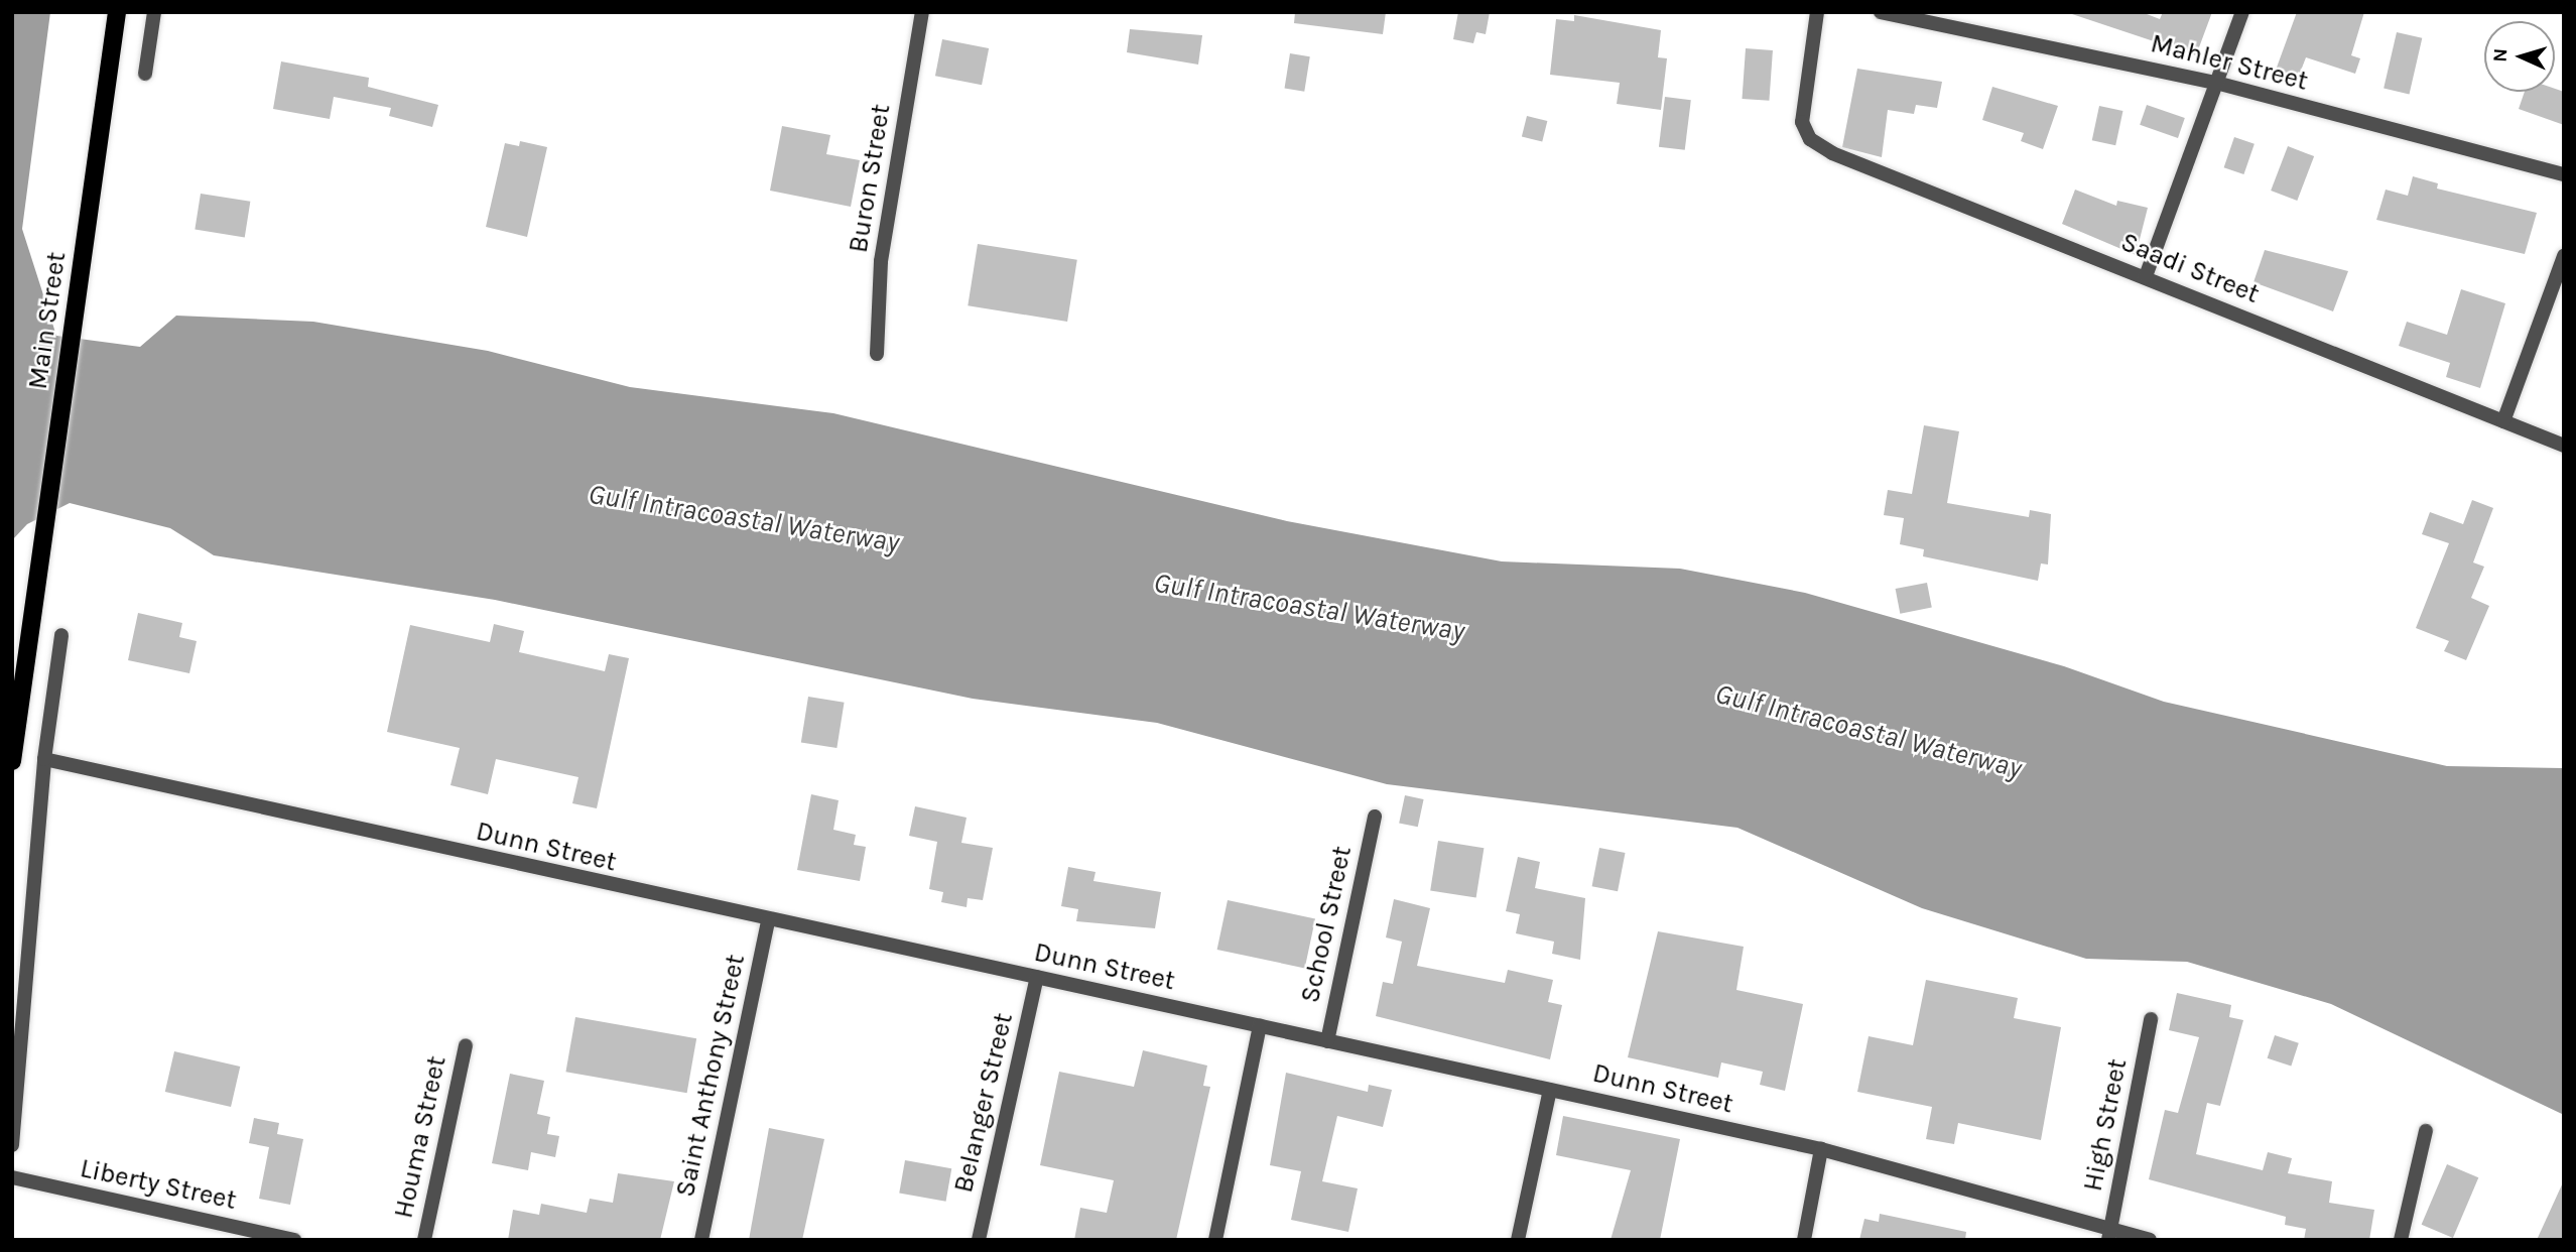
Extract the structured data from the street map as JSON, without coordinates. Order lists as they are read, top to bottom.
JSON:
{
  "streets": {
    "main road": ["Main Street"],
    "street": [
      "Mahler Street",
      "Buron Street",
      "Saadi Street",
      "Dunn Street",
      "School Street",
      "Saint Anthony Street",
      "Belanger Street",
      "High Street",
      "Houma Street",
      "Liberty Street"
    ]
  },
  "crossings": [
    ["Dunn Street", "School Street"],
    ["Dunn Street", "Saint Anthony Street"],
    ["Dunn Street", "Belanger Street"],
    ["Dunn Street", "High Street"]
  ],
  "water": ["Gulf Intracoastal Waterway"],
  "north": "left"
}
